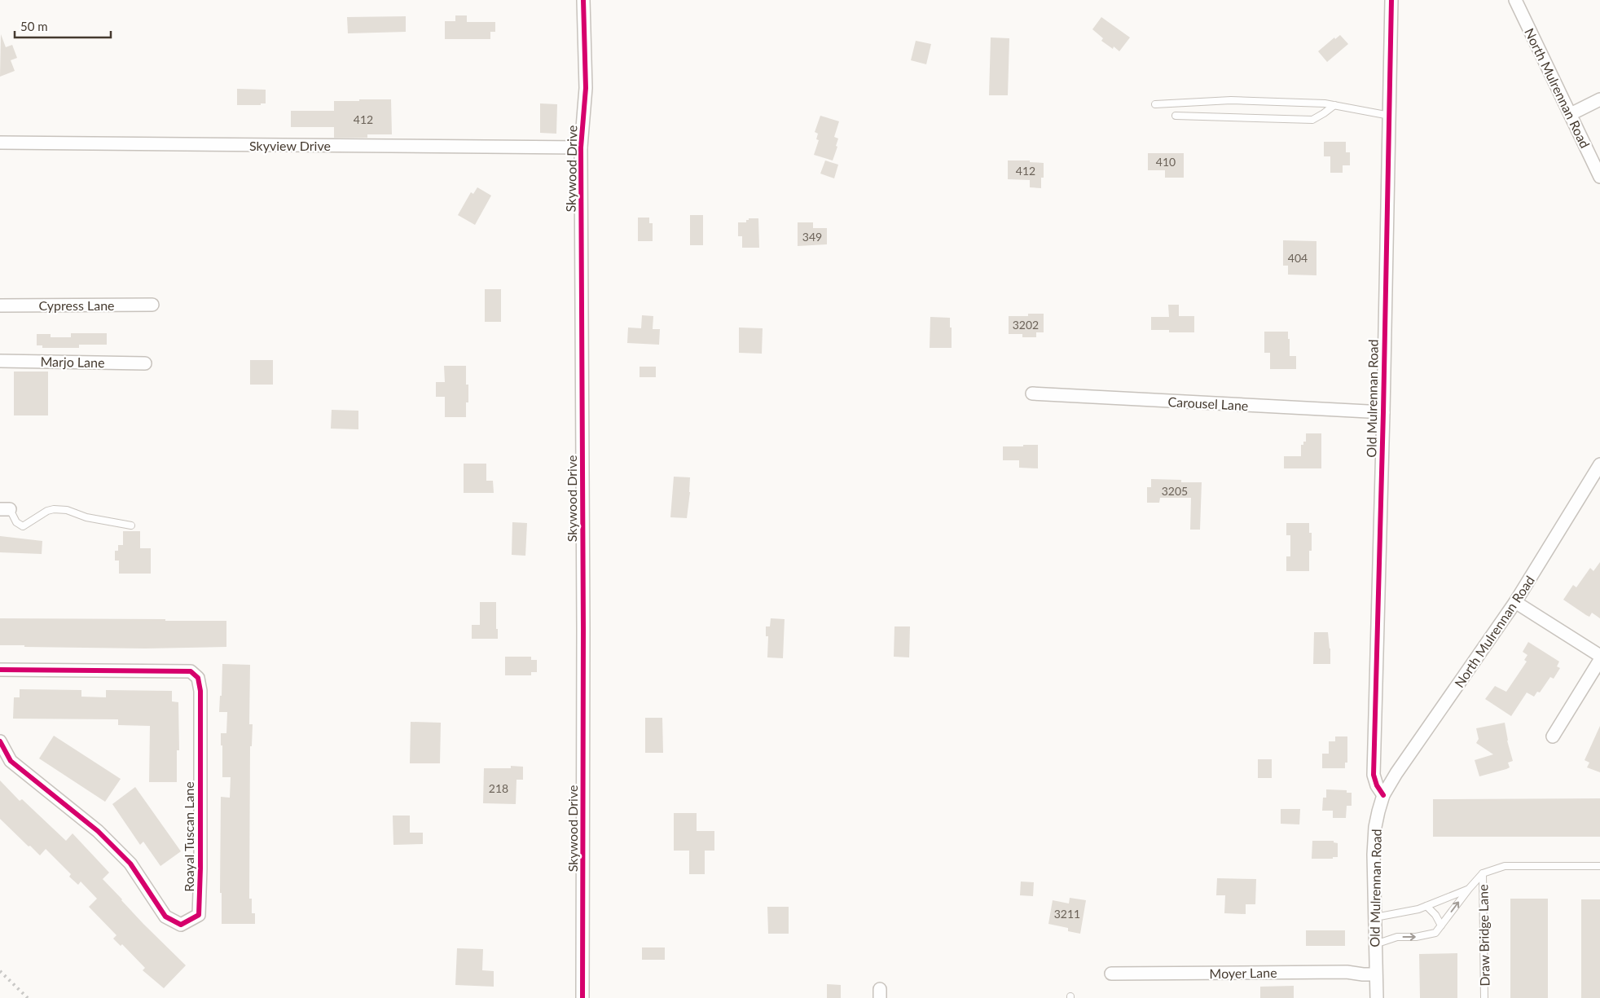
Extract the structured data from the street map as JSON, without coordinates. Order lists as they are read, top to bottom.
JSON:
{
  "streets": {
    "street": [
      "North Mulrennan Road",
      "Skyview Drive",
      "Skywood Drive",
      "Cypress Lane",
      "Marjo Lane",
      "Old Mulrennan Road",
      "Carousel Lane",
      "Roayal Tuscan Lane",
      "Moyer Lane"
    ],
    "lane": ["Draw Bridge Lane"]
  },
  "crossings": [
    ["North Mulrennan Road", "Old Mulrennan Road"],
    ["Skyview Drive", "Skywood Drive"],
    ["Old Mulrennan Road", "Carousel Lane"],
    ["Old Mulrennan Road", "Moyer Lane"]
  ],
  "house_numbers": [
    "412",
    "410",
    "412",
    "349",
    "404",
    "3202",
    "3205",
    "218",
    "3211"
  ],
  "scale_bar": "50 m"
}
